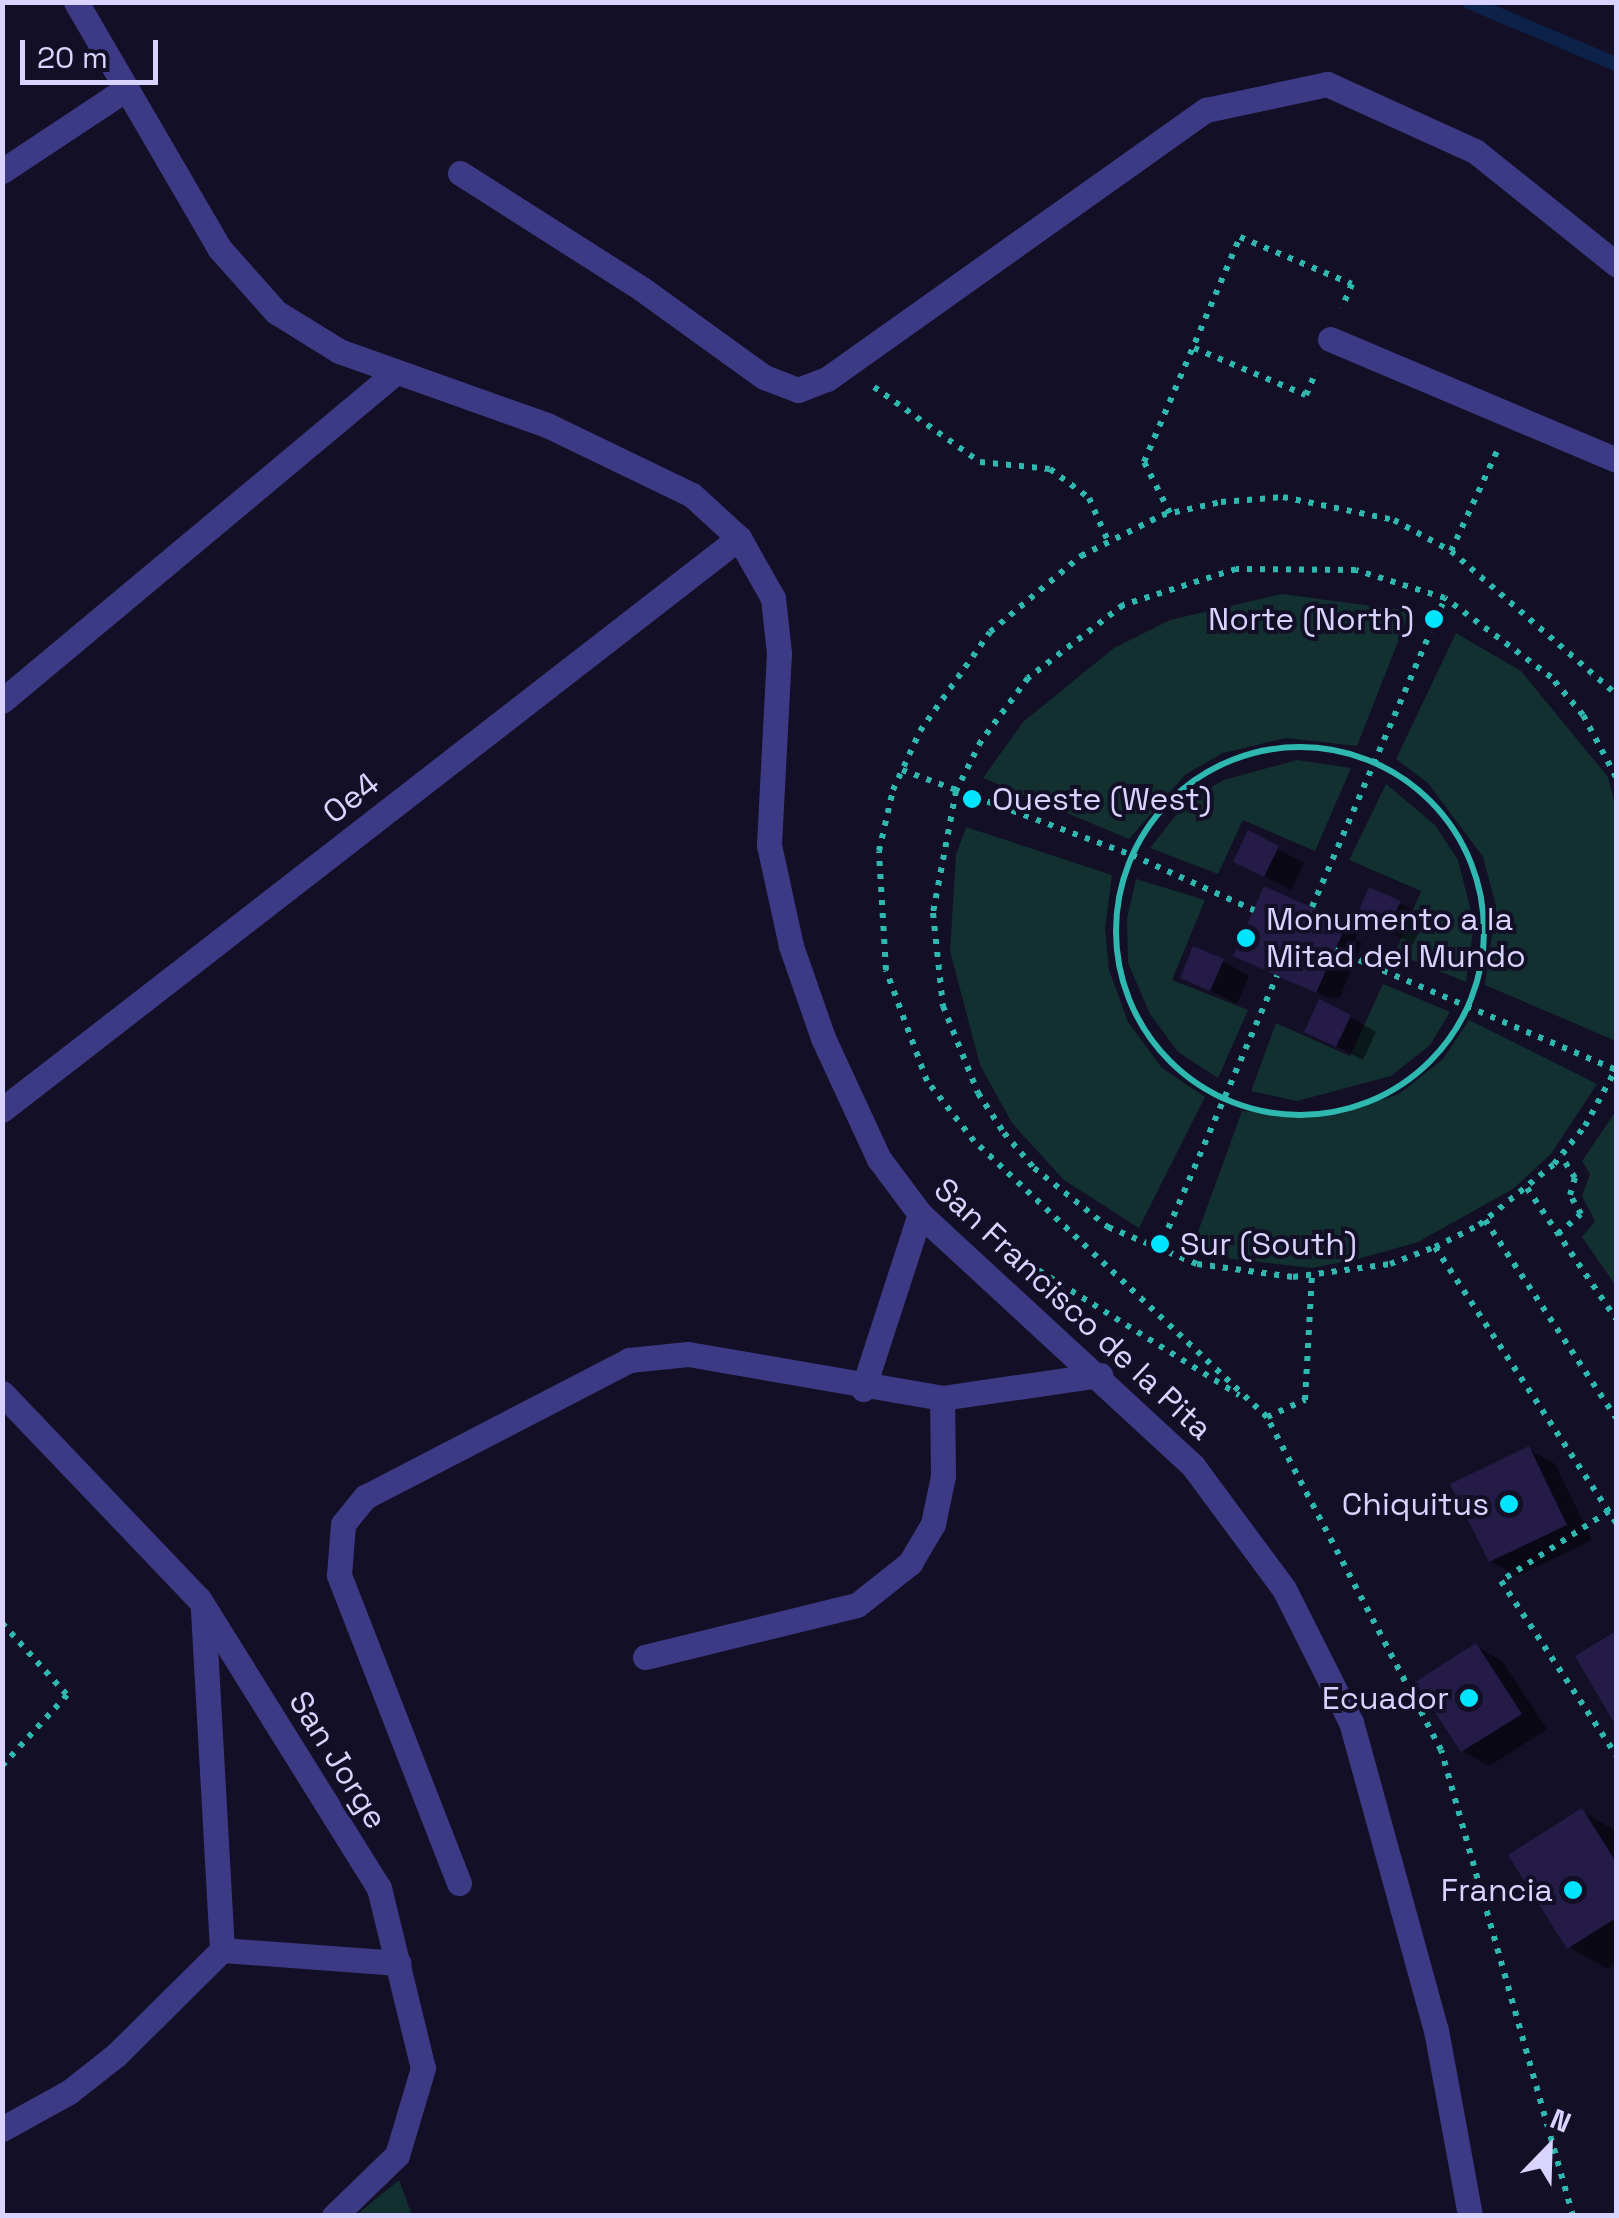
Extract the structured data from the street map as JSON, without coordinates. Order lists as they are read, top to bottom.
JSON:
{
  "streets": {
    "street": ["Oe4", "San Francisco de la Pita", "San Jorge"]
  },
  "crossings": [
    ["Oe4", "San Francisco de la Pita"]
  ],
  "places": [
    "Norte (North)",
    "Oueste (West)",
    "Monumento a la Mitad del Mundo",
    "Sur (South)",
    "Chiquitus",
    "Ecuador",
    "Francia"
  ],
  "scale_bar": "20 m",
  "north": "top right"
}
